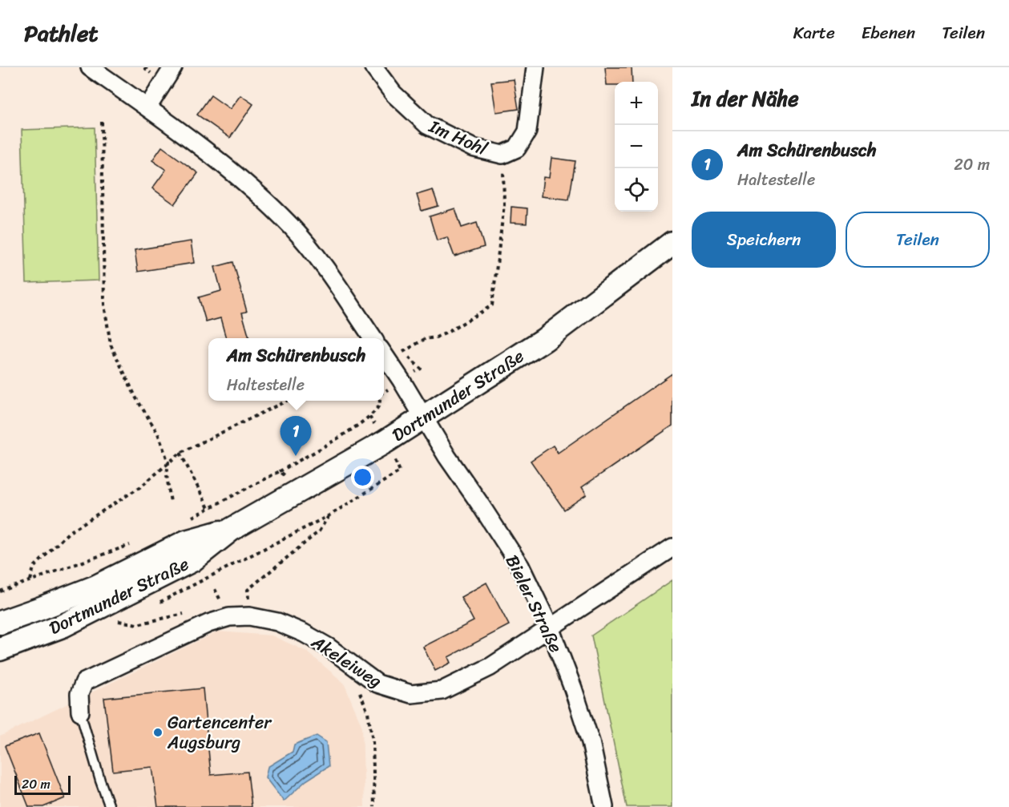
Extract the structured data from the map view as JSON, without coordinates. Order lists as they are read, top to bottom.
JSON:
{
  "streets": {
    "main road": ["Dortmunder Straße"],
    "street": ["Im Hohl", "Bieler Straße", "Akeleiweg"]
  },
  "crossings": [
    ["Dortmunder Straße", "Bieler Straße"],
    ["Bieler Straße", "Akeleiweg"]
  ],
  "places": ["Gartencenter Augsburg"],
  "scale_bar": "20 m",
  "page": {
    "header": "Pathlet",
    "nav": ["Karte", "Ebenen", "Teilen"],
    "heading": "In der Nähe",
    "map_buttons": ["+", "−"],
    "list": [
      {
        "mark": "1",
        "name": "Am Schürenbusch",
        "note": "Haltestelle",
        "value": "20 m"
      }
    ],
    "buttons": ["Speichern", "Teilen"],
    "popup": ["Am Schürenbusch", "Haltestelle"],
    "pins": "1",
    "scale": "20 m"
  }
}
